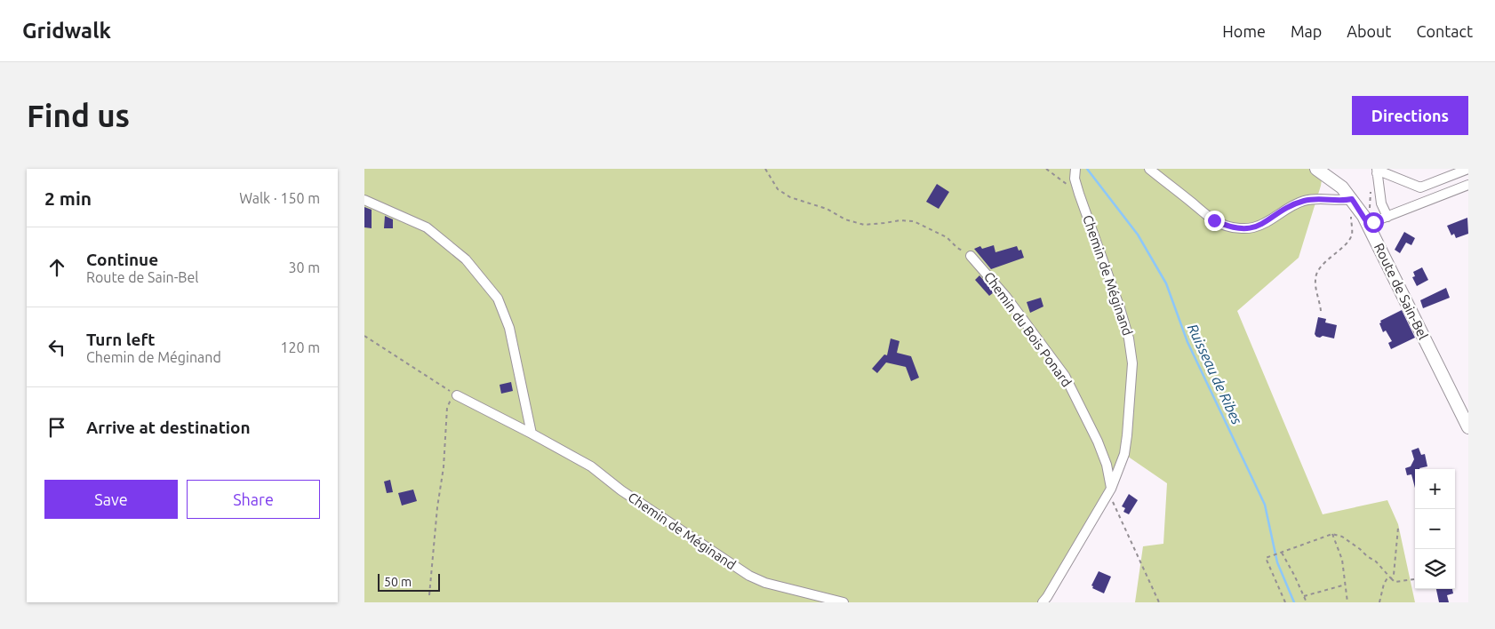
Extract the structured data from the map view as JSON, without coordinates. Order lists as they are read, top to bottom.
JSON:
{
  "streets": {
    "main road": ["Route de Sain-Bel"],
    "street": ["Chemin de Méginand", "Chemin du Bois Ponard"]
  },
  "crossings": [
    ["Chemin de Méginand", "Chemin du Bois Ponard"]
  ],
  "water": ["Ruisseau de Ribes"],
  "scale_bar": "50 m",
  "page": {
    "header": "Gridwalk",
    "nav": [
      "Home",
      "Map",
      "About",
      "Contact"
    ],
    "buttons": [
      "Directions",
      ["Save", "Share"]
    ],
    "title": "Find us",
    "heading": ["2 min", "Walk · 150 m"],
    "list": [
      ["Continue", "Route de Sain-Bel", "30 m"],
      ["Turn left", "Chemin de Méginand", "120 m"],
      "Arrive at destination"
    ],
    "map_buttons": ["+", "−"],
    "scale": "50 m"
  }
}
